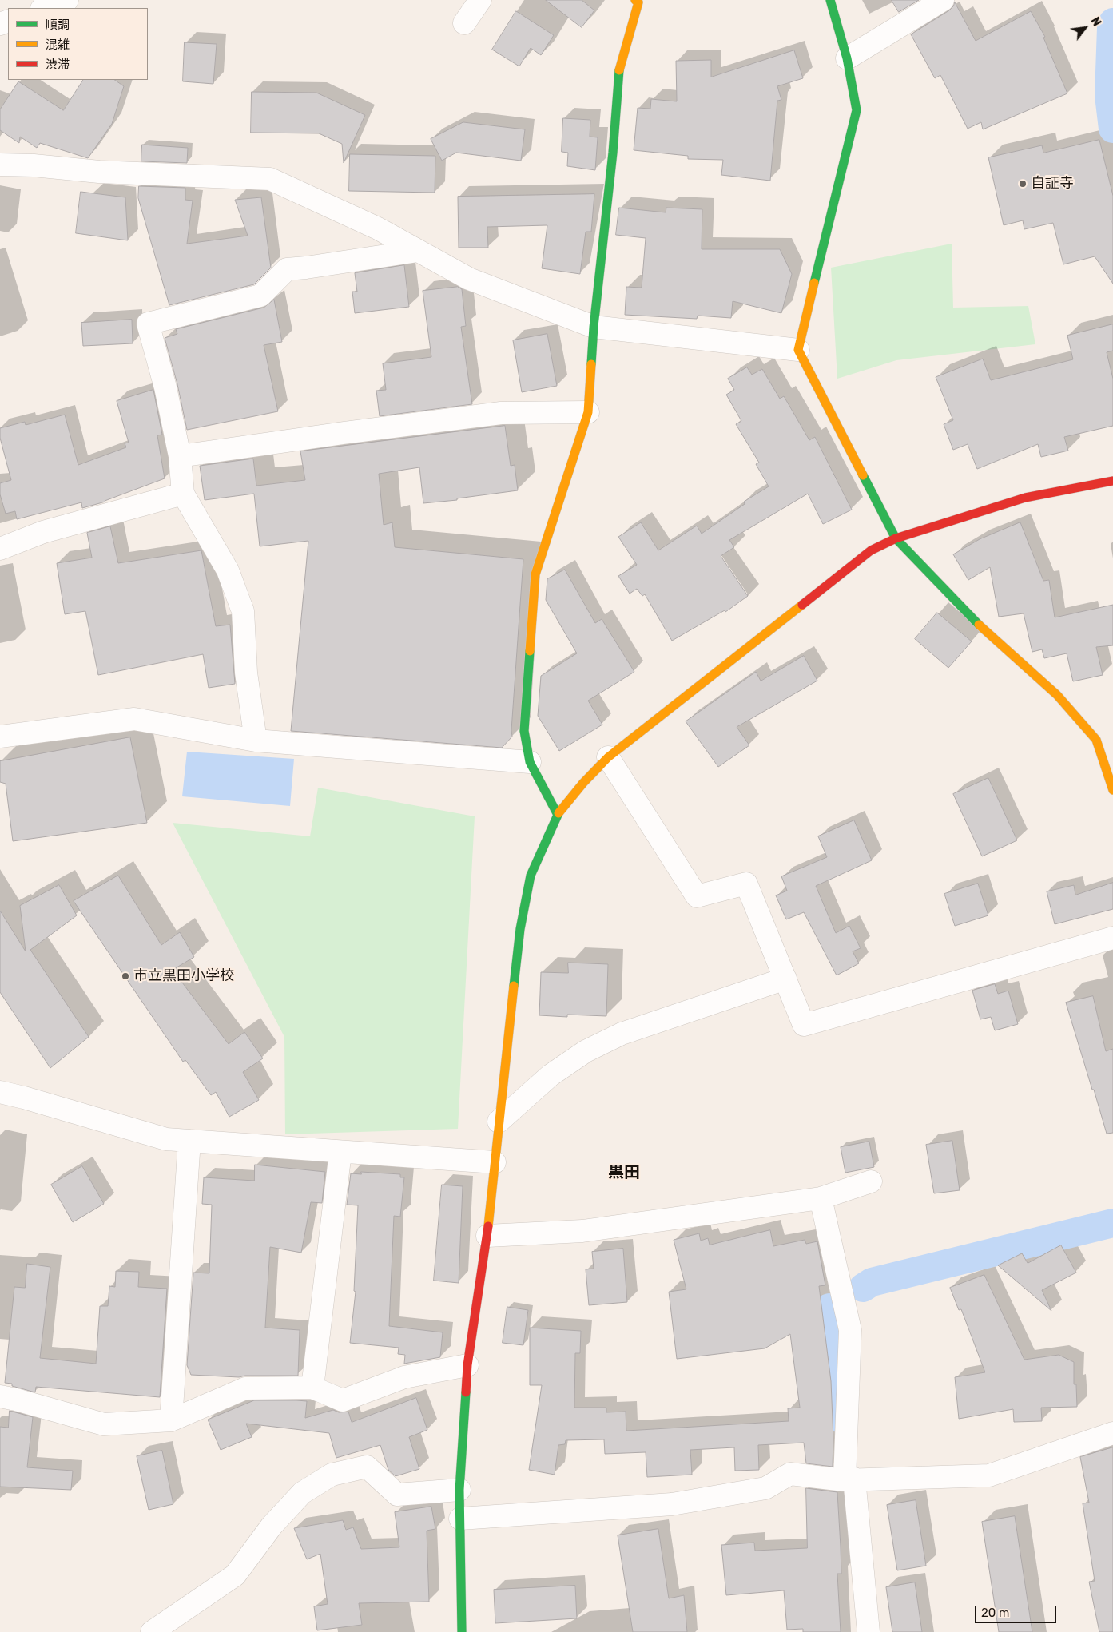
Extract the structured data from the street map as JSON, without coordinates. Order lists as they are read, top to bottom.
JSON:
{
  "districts": ["黒田"],
  "places": ["自証寺", "市立黒田小学校"],
  "legend": ["順調", "混雑", "渋滞"],
  "scale_bar": "20 m",
  "north": "top right"
}
